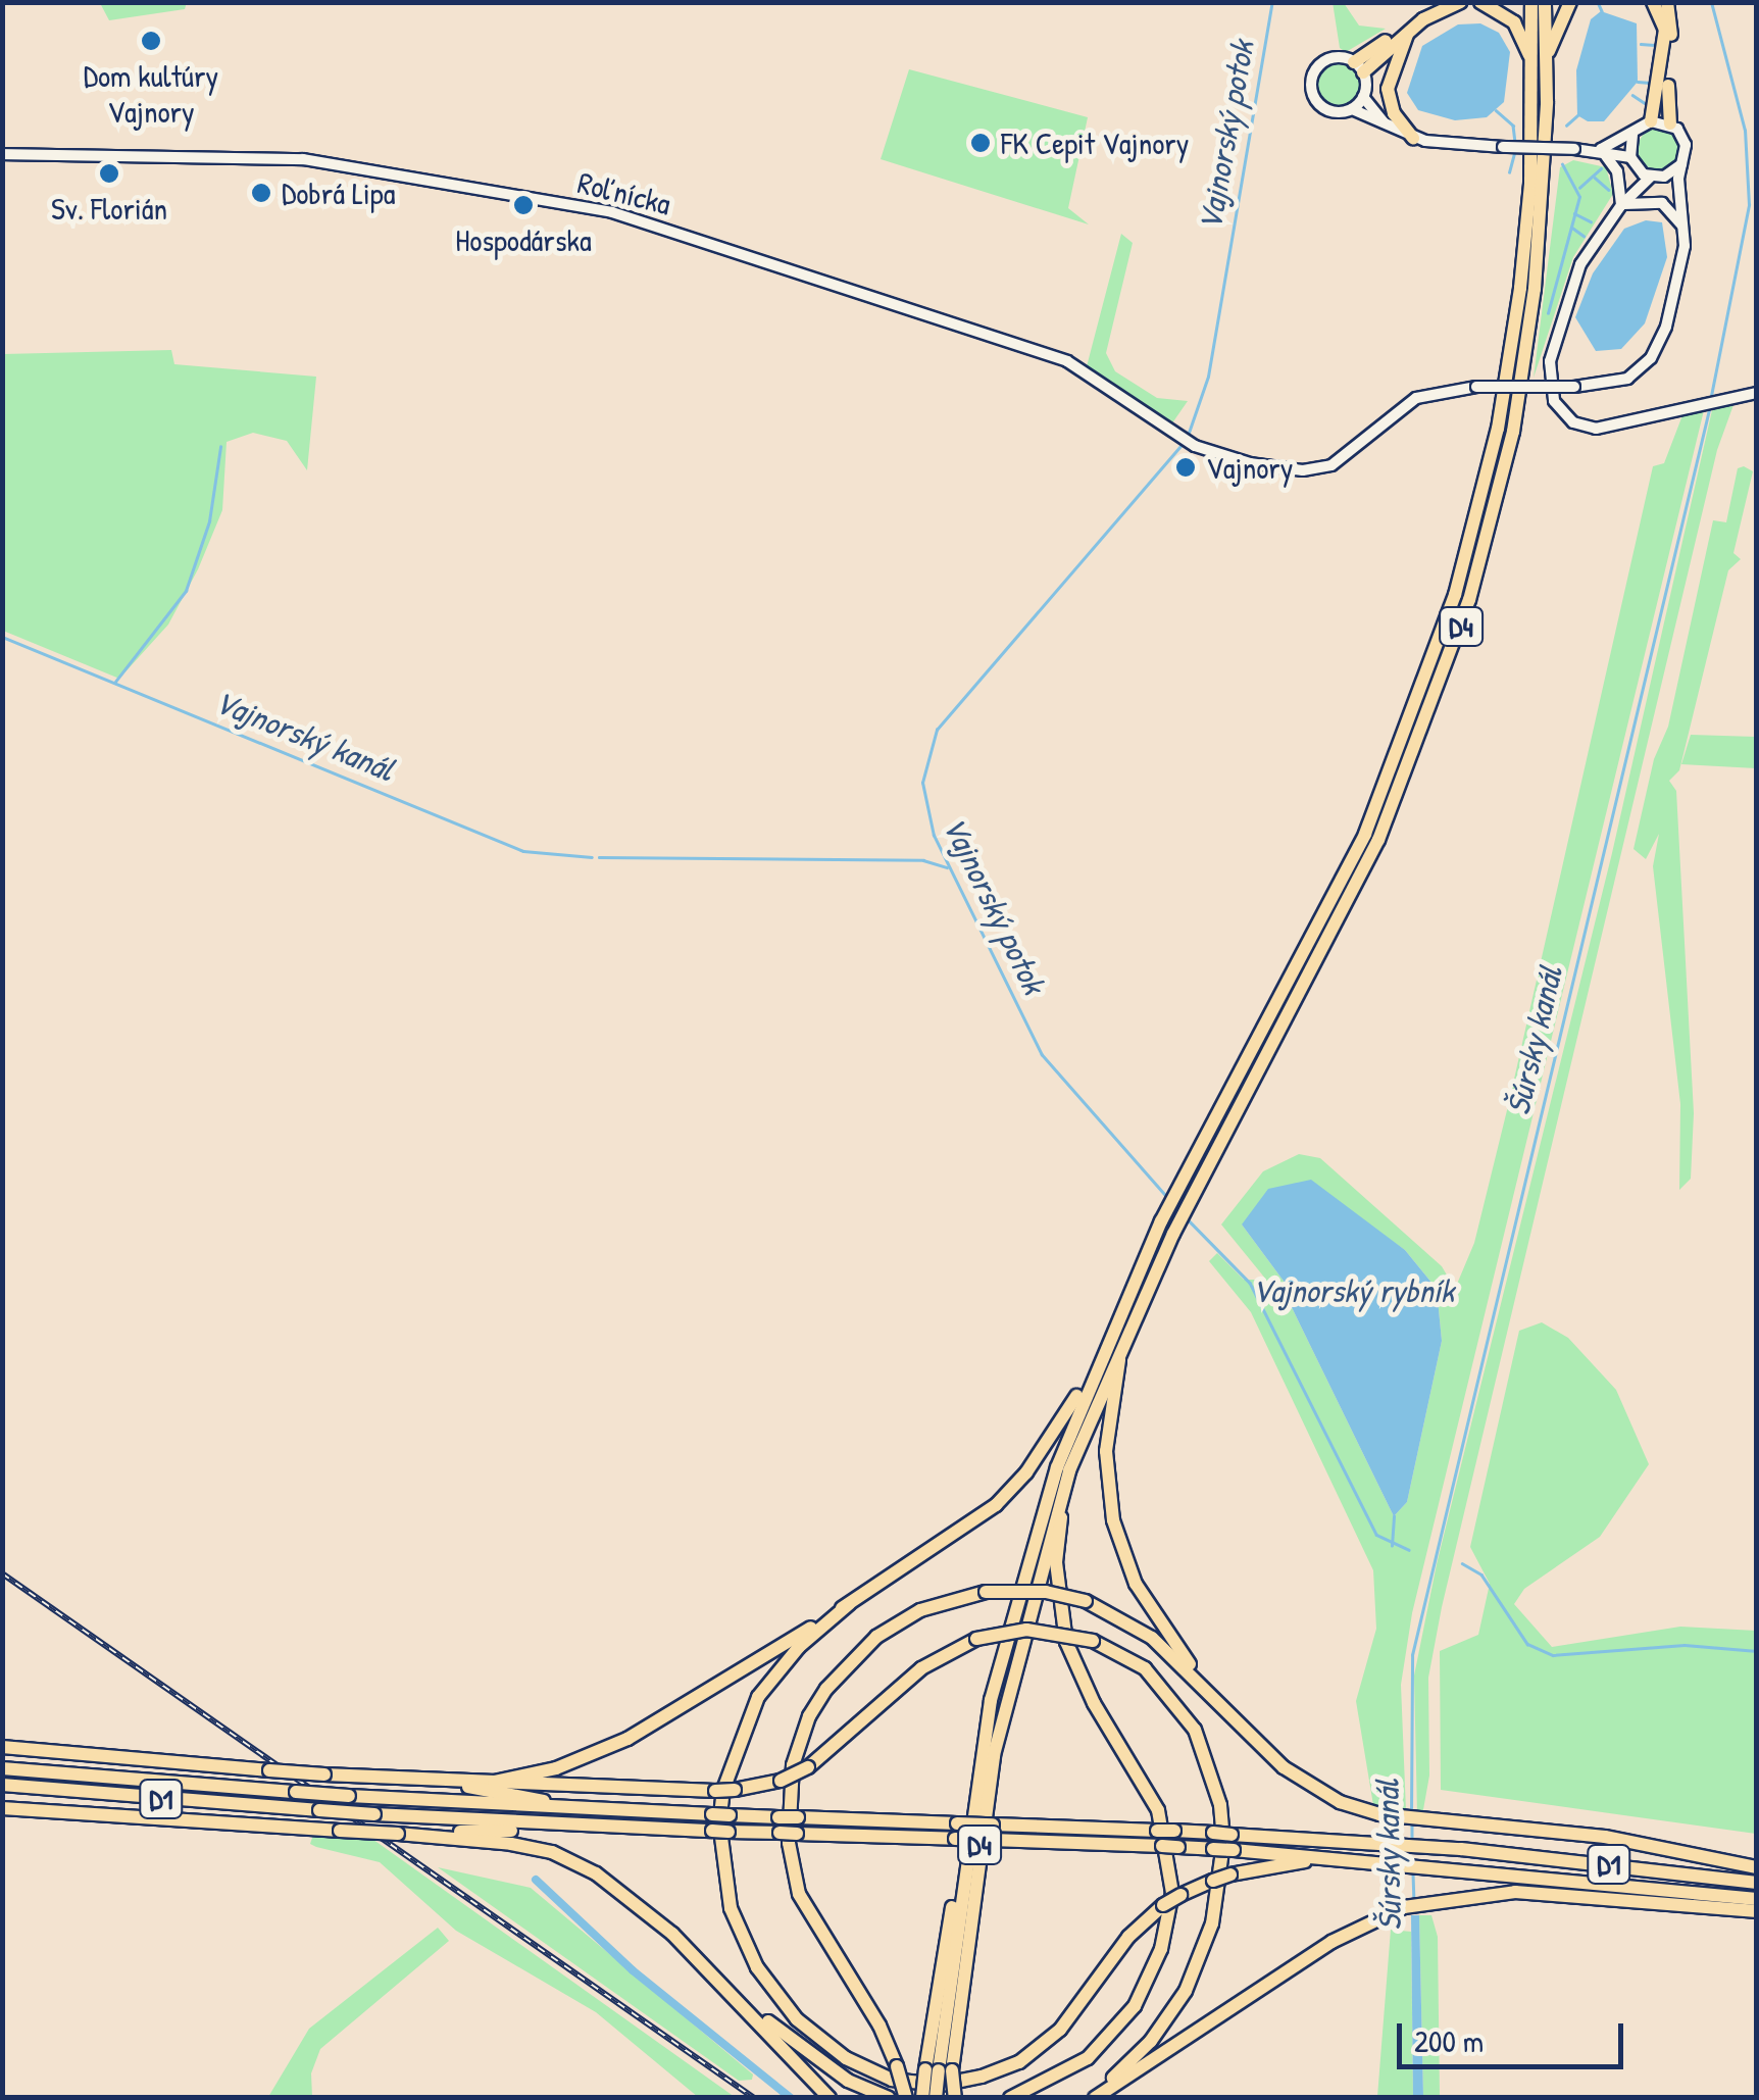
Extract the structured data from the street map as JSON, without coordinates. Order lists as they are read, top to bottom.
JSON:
{
  "streets": {
    "highway": ["D4", "D1"],
    "street": ["Roľnícka"]
  },
  "water": [
    "Vajnorský potok",
    "Vajnorský kanál",
    "Šúrsky kanál",
    "Vajnorský rybník"
  ],
  "places": [
    "Dom kultúry Vajnory",
    "FK Cepit Vajnory",
    "Sv. Florián",
    "Dobrá Lipa",
    "Hospodárska",
    "Vajnory"
  ],
  "scale_bar": "200 m"
}
